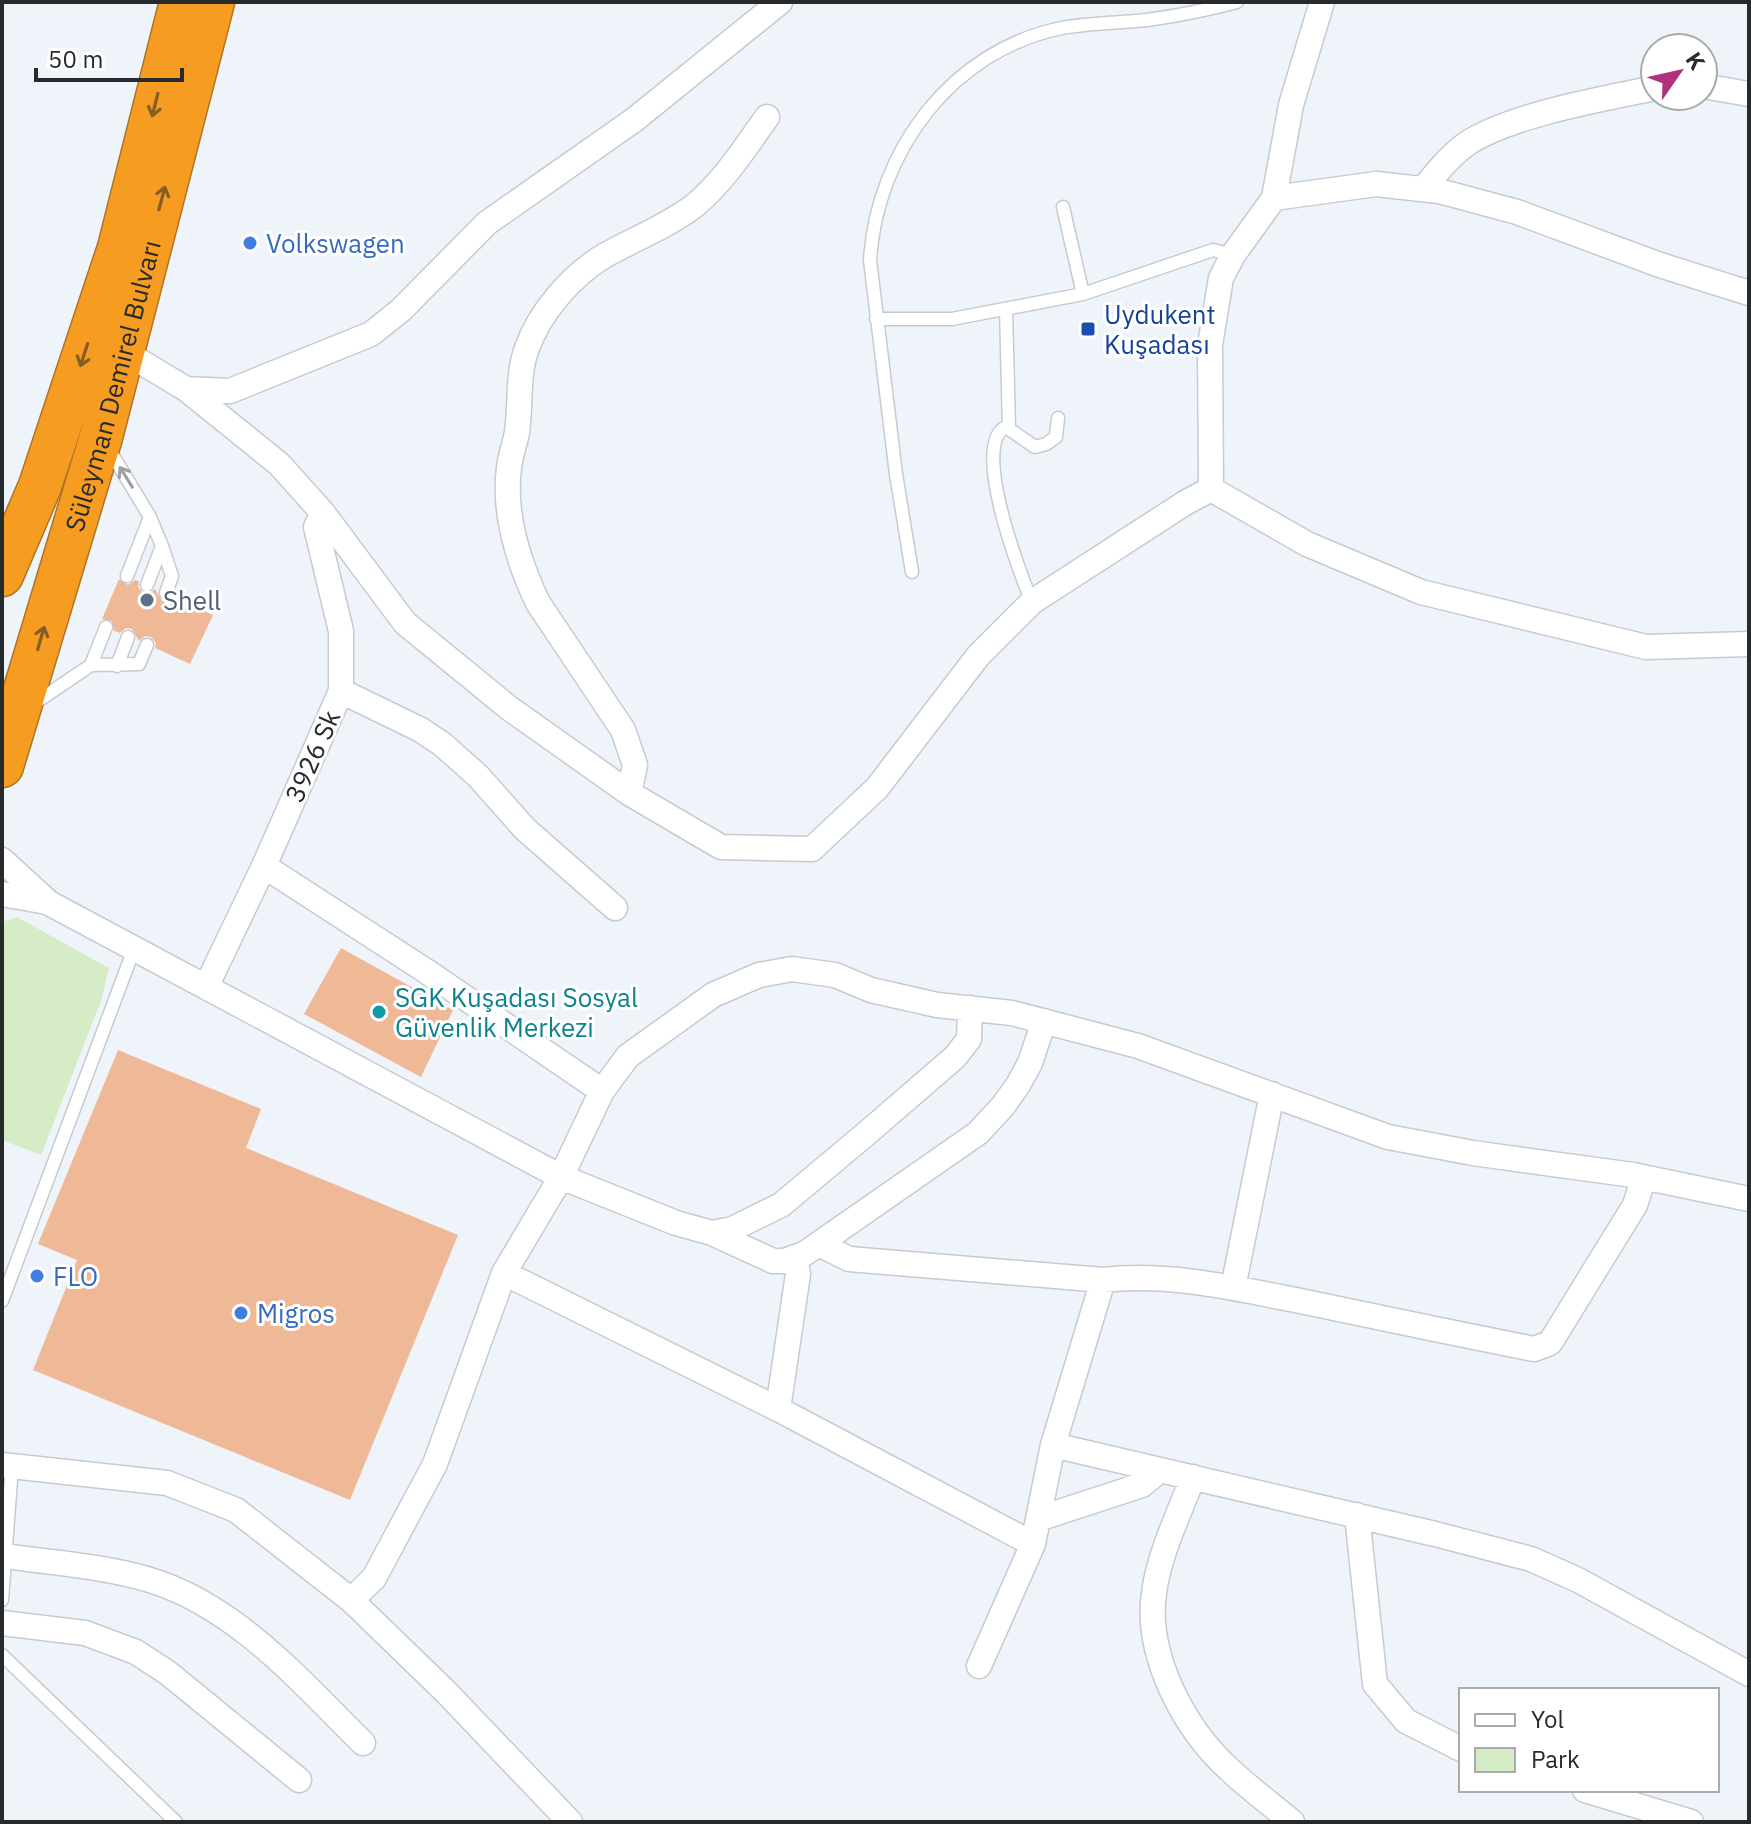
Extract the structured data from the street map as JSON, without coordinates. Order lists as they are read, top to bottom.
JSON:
{
  "streets": {
    "highway": ["Süleyman Demirel Bulvarı"],
    "street": ["3926 Sk"]
  },
  "places": {
    "other": [
      "Volkswagen",
      "Shell",
      "SGK Kuşadası Sosyal Güvenlik Merkezi",
      "FLO",
      "Migros"
    ],
    "transit": ["Uydukent Kuşadası"]
  },
  "legend": ["Yol", "Park"],
  "scale_bar": "50 m",
  "north": "top right"
}
